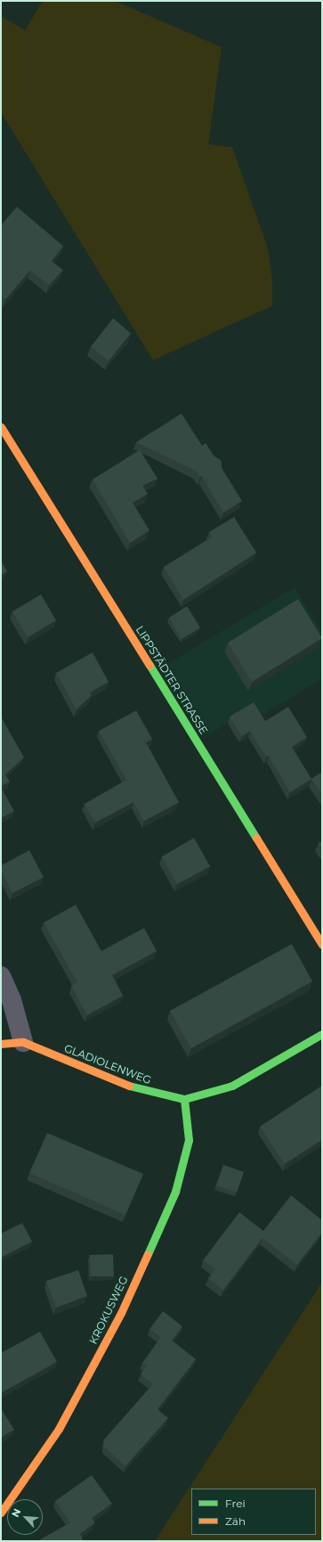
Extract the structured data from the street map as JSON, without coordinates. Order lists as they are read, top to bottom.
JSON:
{
  "streets": {
    "street": ["LIPPSTÄDTER STRASSE", "GLADIOLENWEG", "KROKUSWEG"]
  },
  "crossings": [
    ["GLADIOLENWEG", "KROKUSWEG"]
  ],
  "legend": ["Frei", "Zäh"],
  "north": "top left"
}
